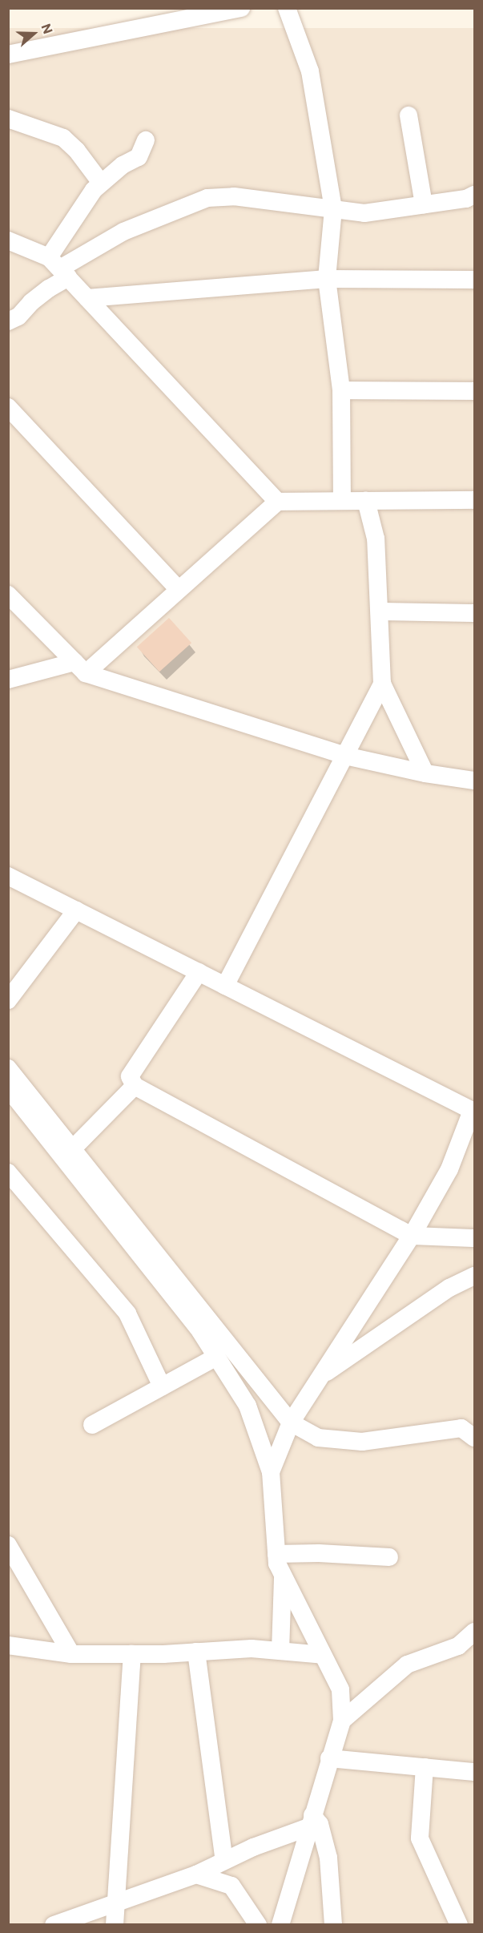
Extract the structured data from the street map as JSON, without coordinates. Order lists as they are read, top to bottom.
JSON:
{
  "north": "right"
}
